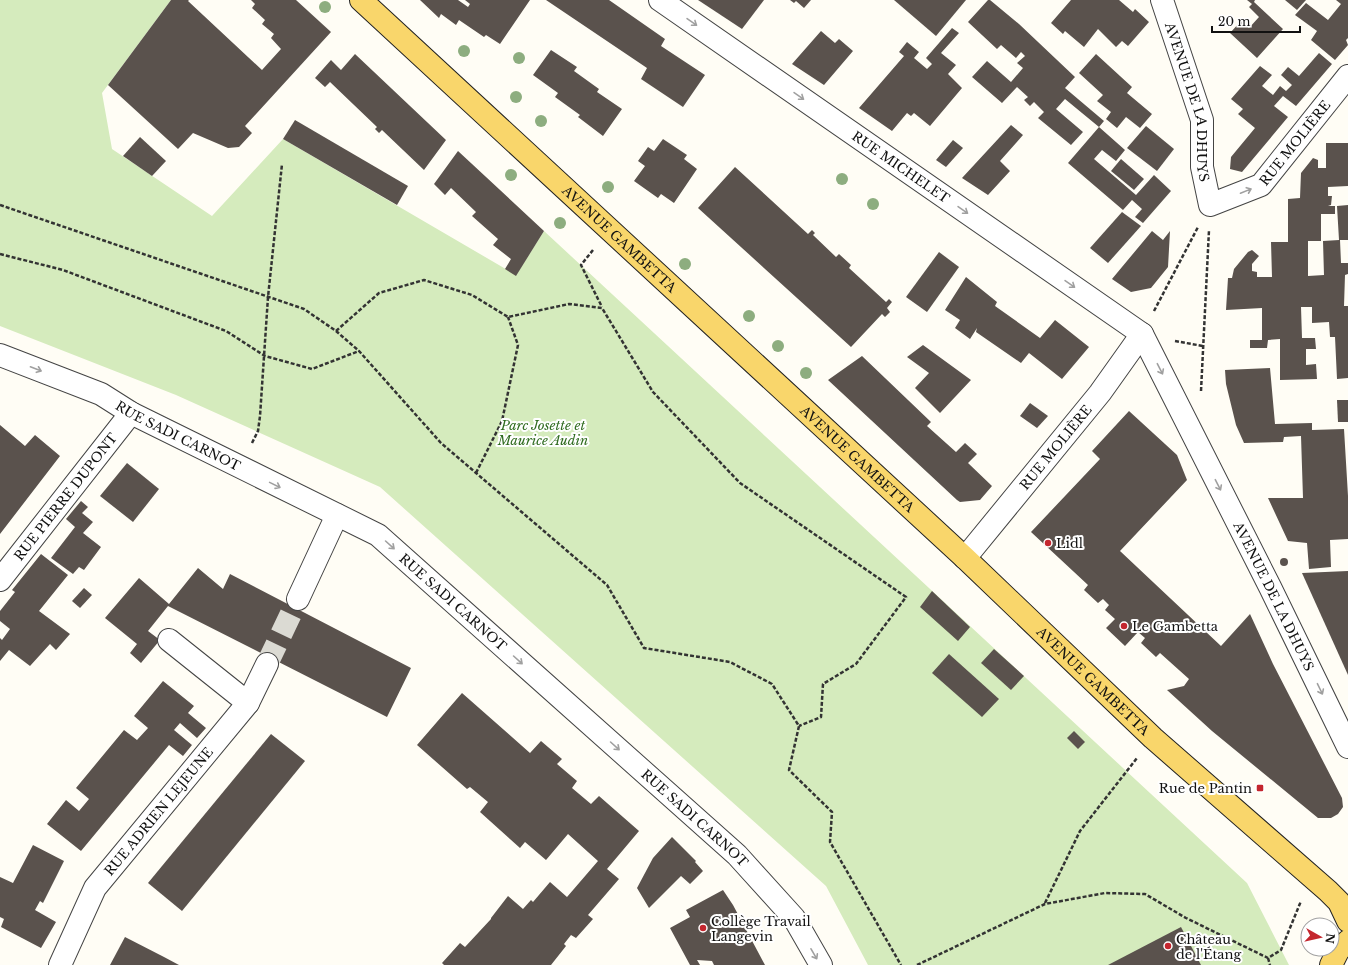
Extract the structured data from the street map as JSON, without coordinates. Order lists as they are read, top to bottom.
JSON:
{
  "streets": {
    "main road": ["AVENUE GAMBETTA"],
    "street": [
      "AVENUE DE LA DHUYS",
      "RUE MOLIÈRE",
      "RUE MICHELET",
      "RUE SADI CARNOT",
      "RUE PIERRE DUPONT",
      "RUE ADRIEN LEJEUNE"
    ]
  },
  "crossings": [
    ["AVENUE DE LA DHUYS", "RUE MOLIÈRE"],
    ["AVENUE DE LA DHUYS", "RUE MICHELET"],
    ["RUE MOLIÈRE", "RUE MICHELET"],
    ["RUE MOLIÈRE", "AVENUE GAMBETTA"],
    ["RUE SADI CARNOT", "RUE PIERRE DUPONT"]
  ],
  "one_way": [
    "AVENUE DE LA DHUYS",
    "RUE MOLIÈRE",
    "RUE MICHELET",
    "RUE SADI CARNOT"
  ],
  "parks": ["Parc Josette et Maurice Audin"],
  "places": {
    "other": [
      "Lidl",
      "Le Gambetta",
      "Collège Travail Langevin",
      "Château de l'Étang"
    ],
    "transit": ["Rue de Pantin"]
  },
  "scale_bar": "20 m",
  "north": "right"
}
